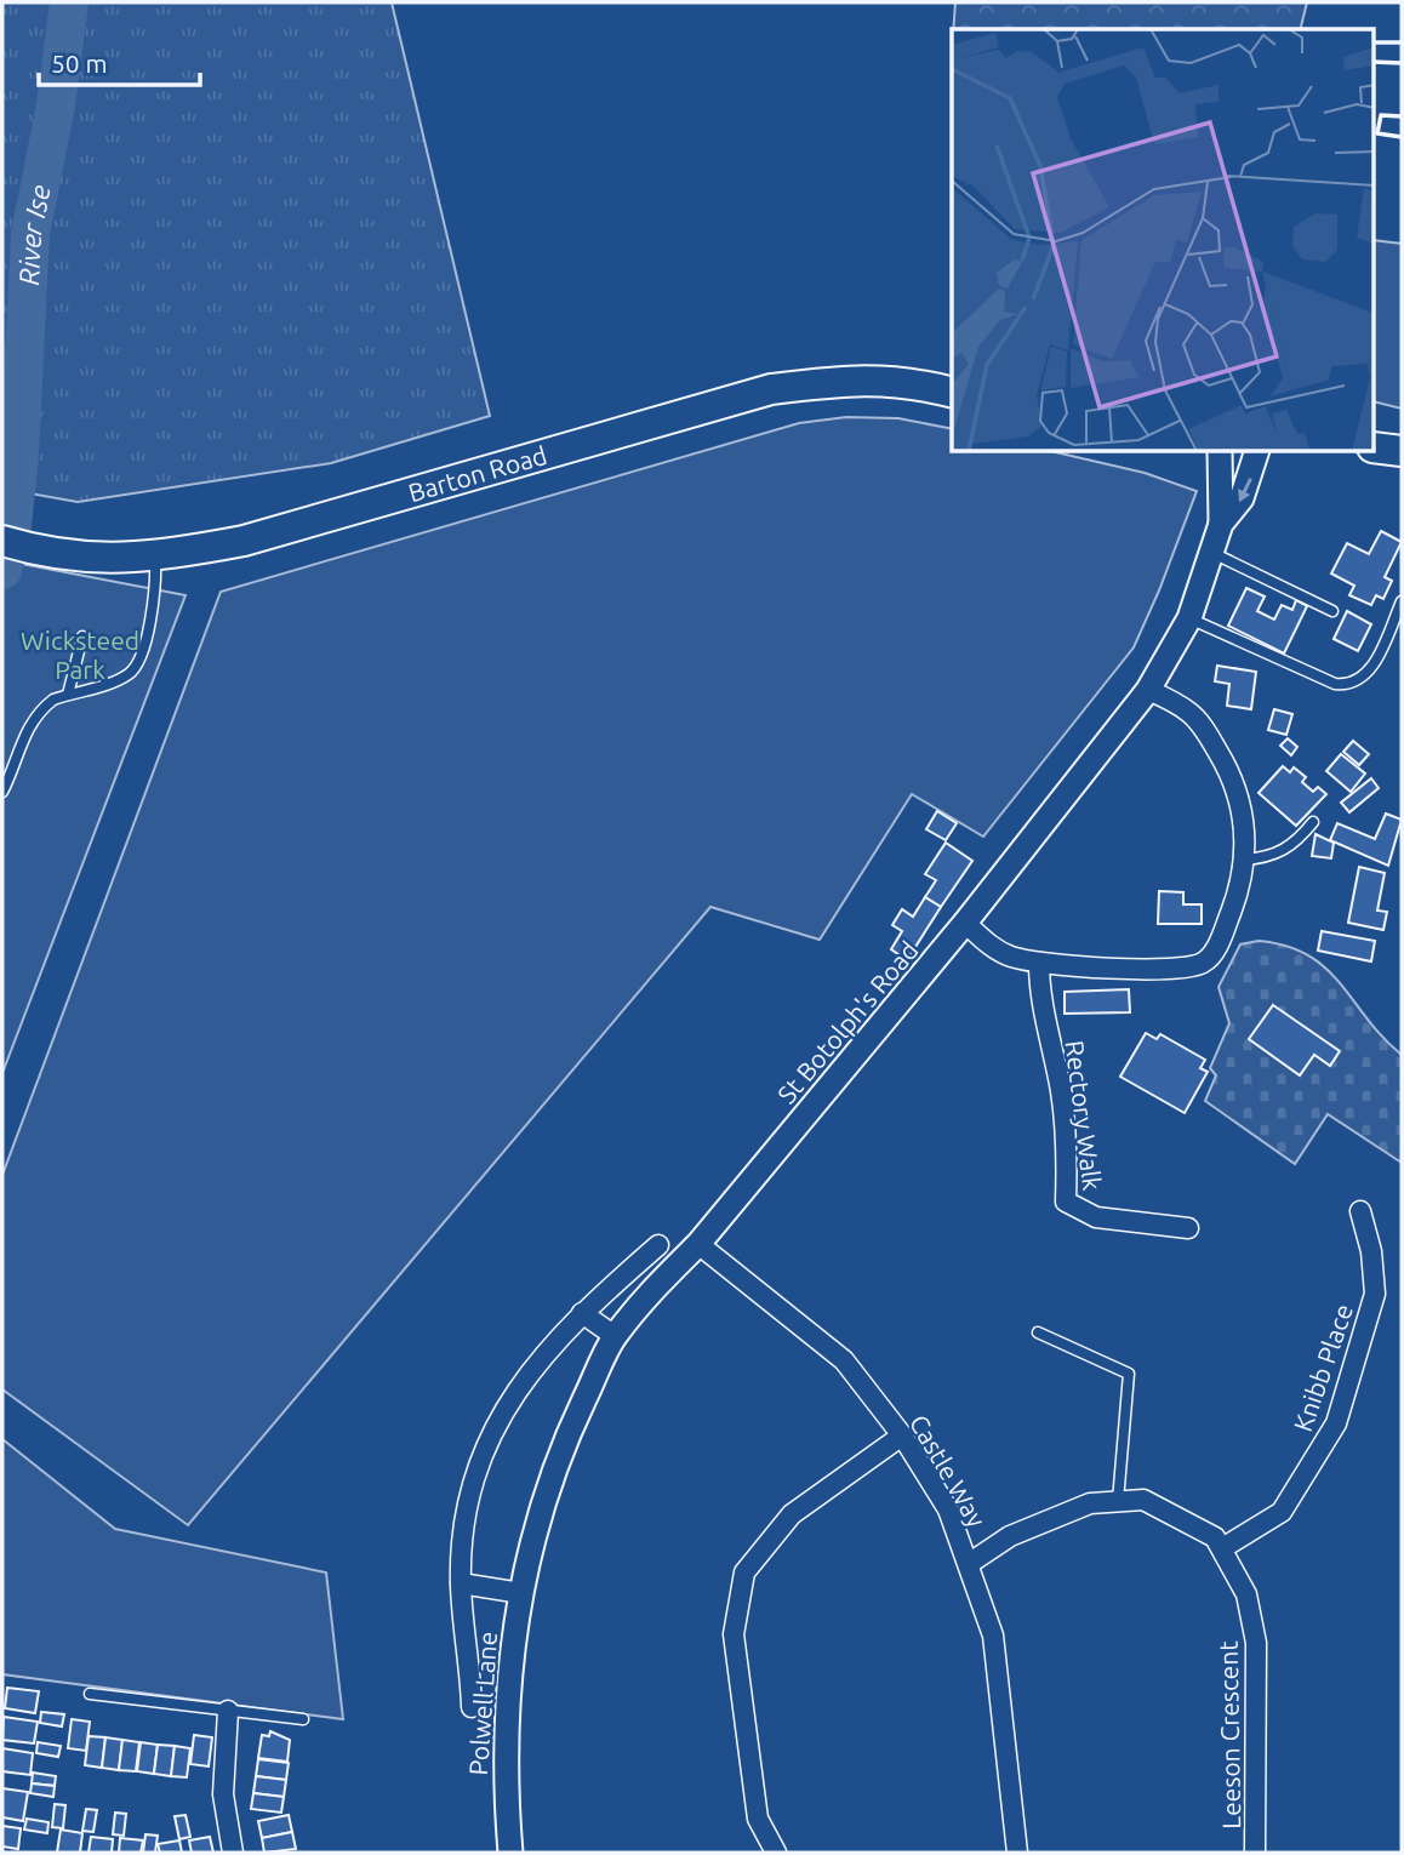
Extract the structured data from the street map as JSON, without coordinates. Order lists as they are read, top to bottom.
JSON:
{
  "streets": {
    "main road": ["Barton Road"],
    "street": [
      "St Botolph's Road",
      "Rectory Walk",
      "Knibb Place",
      "Castle Way",
      "Polwell Lane",
      "Leeson Crescent"
    ]
  },
  "crossings": [
    ["St Botolph's Road", "Castle Way"],
    ["St Botolph's Road", "Polwell Lane"],
    ["Knibb Place", "Leeson Crescent"],
    ["Castle Way", "Leeson Crescent"]
  ],
  "water": ["River Ise"],
  "parks": ["Wicksteed Park"],
  "scale_bar": "50 m"
}
